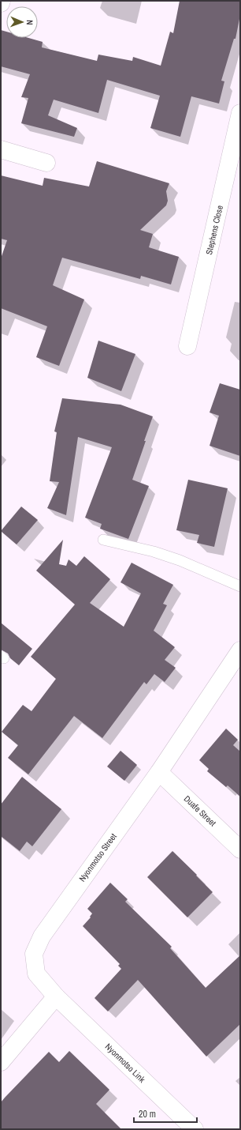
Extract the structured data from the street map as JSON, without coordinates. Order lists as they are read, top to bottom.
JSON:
{
  "streets": {
    "street": [
      "Stephens Close",
      "Duafe Street",
      "Nyonmotso Street",
      "Nyonmotso Link"
    ]
  },
  "crossings": [
    ["Duafe Street", "Nyonmotso Street"],
    ["Nyonmotso Street", "Nyonmotso Link"]
  ],
  "scale_bar": "20 m",
  "north": "right"
}
